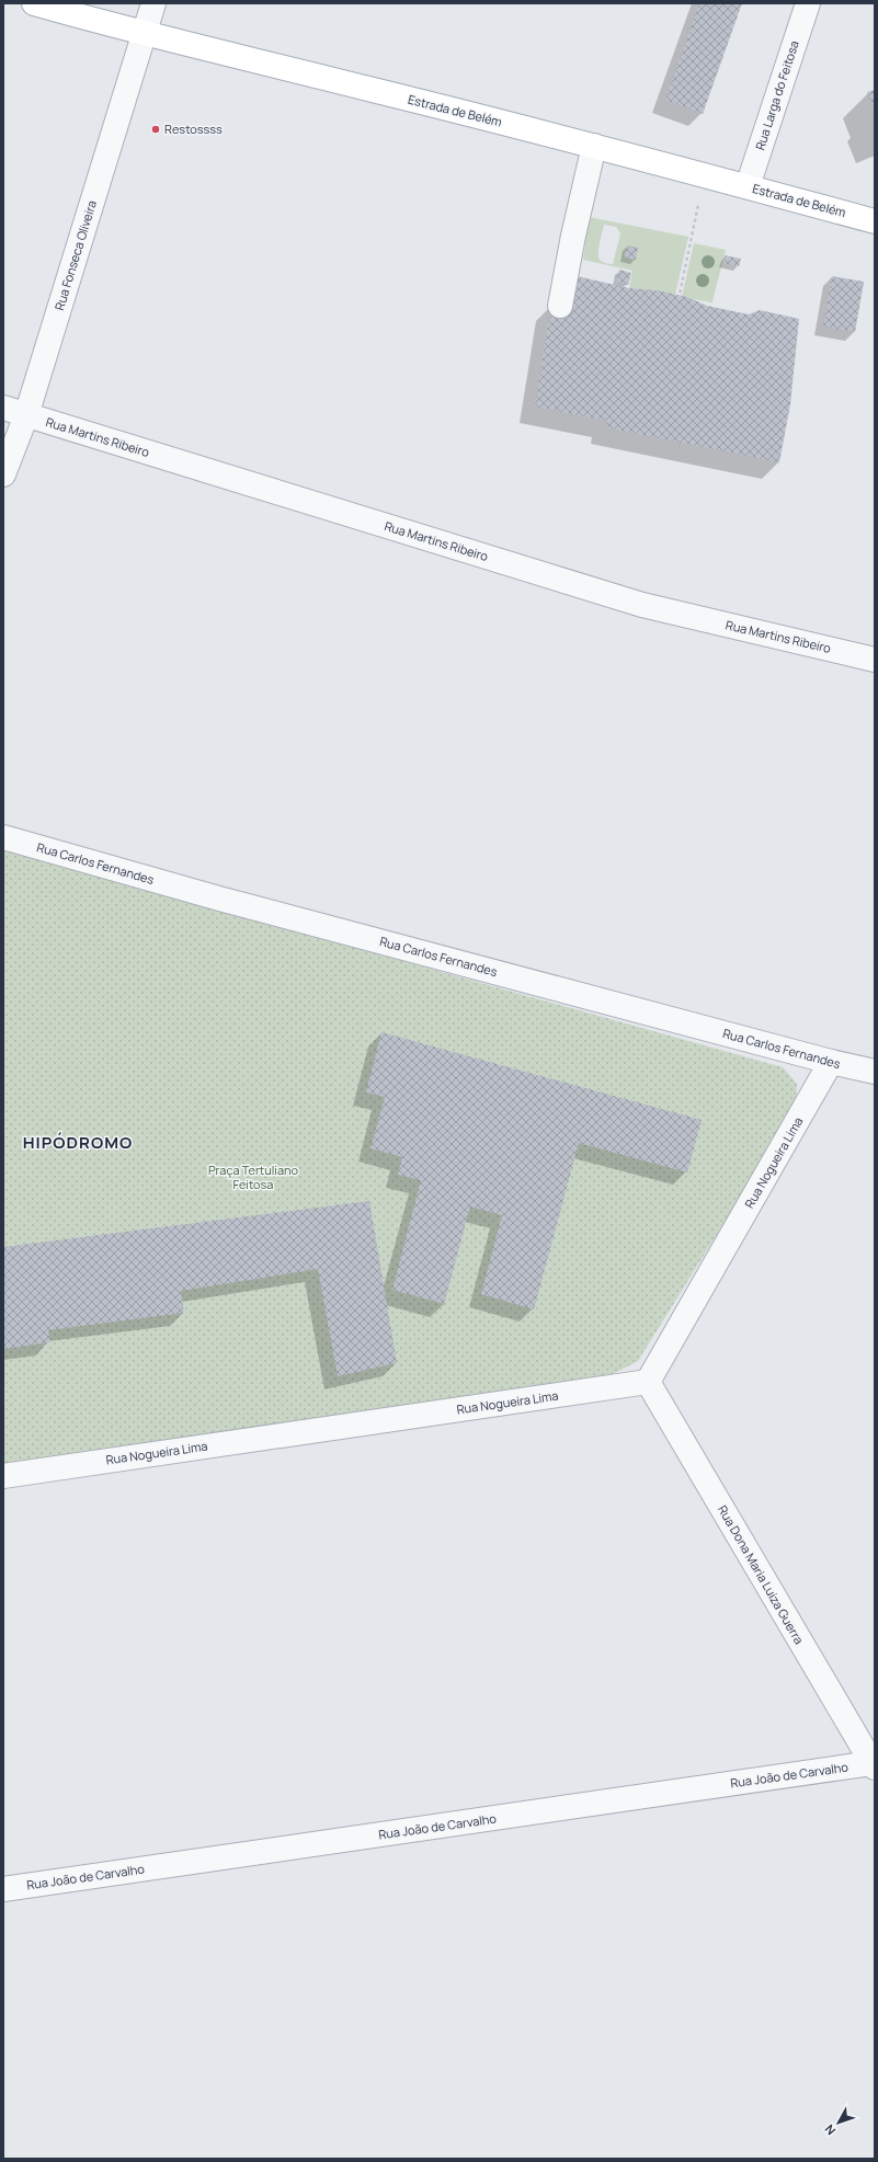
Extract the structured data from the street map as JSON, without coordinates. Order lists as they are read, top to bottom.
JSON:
{
  "streets": {
    "main road": ["Estrada de Belém"],
    "street": [
      "Rua Larga do Feitosa",
      "Rua Fonseca Oliveira",
      "Rua Martins Ribeiro",
      "Rua Carlos Fernandes",
      "Rua Nogueira Lima",
      "Rua Dona Maria Luiza Guerra",
      "Rua João de Carvalho"
    ]
  },
  "crossings": [
    ["Rua Larga do Feitosa", "Estrada de Belém"],
    ["Estrada de Belém", "Rua Fonseca Oliveira"],
    ["Rua Fonseca Oliveira", "Rua Martins Ribeiro"],
    ["Rua Carlos Fernandes", "Rua Nogueira Lima"],
    ["Rua Nogueira Lima", "Rua Dona Maria Luiza Guerra"],
    ["Rua Dona Maria Luiza Guerra", "Rua João de Carvalho"]
  ],
  "districts": ["HIPÓDROMO"],
  "parks": ["Praça Tertuliano Feitosa"],
  "places": ["Restossss"],
  "north": "bottom left"
}
